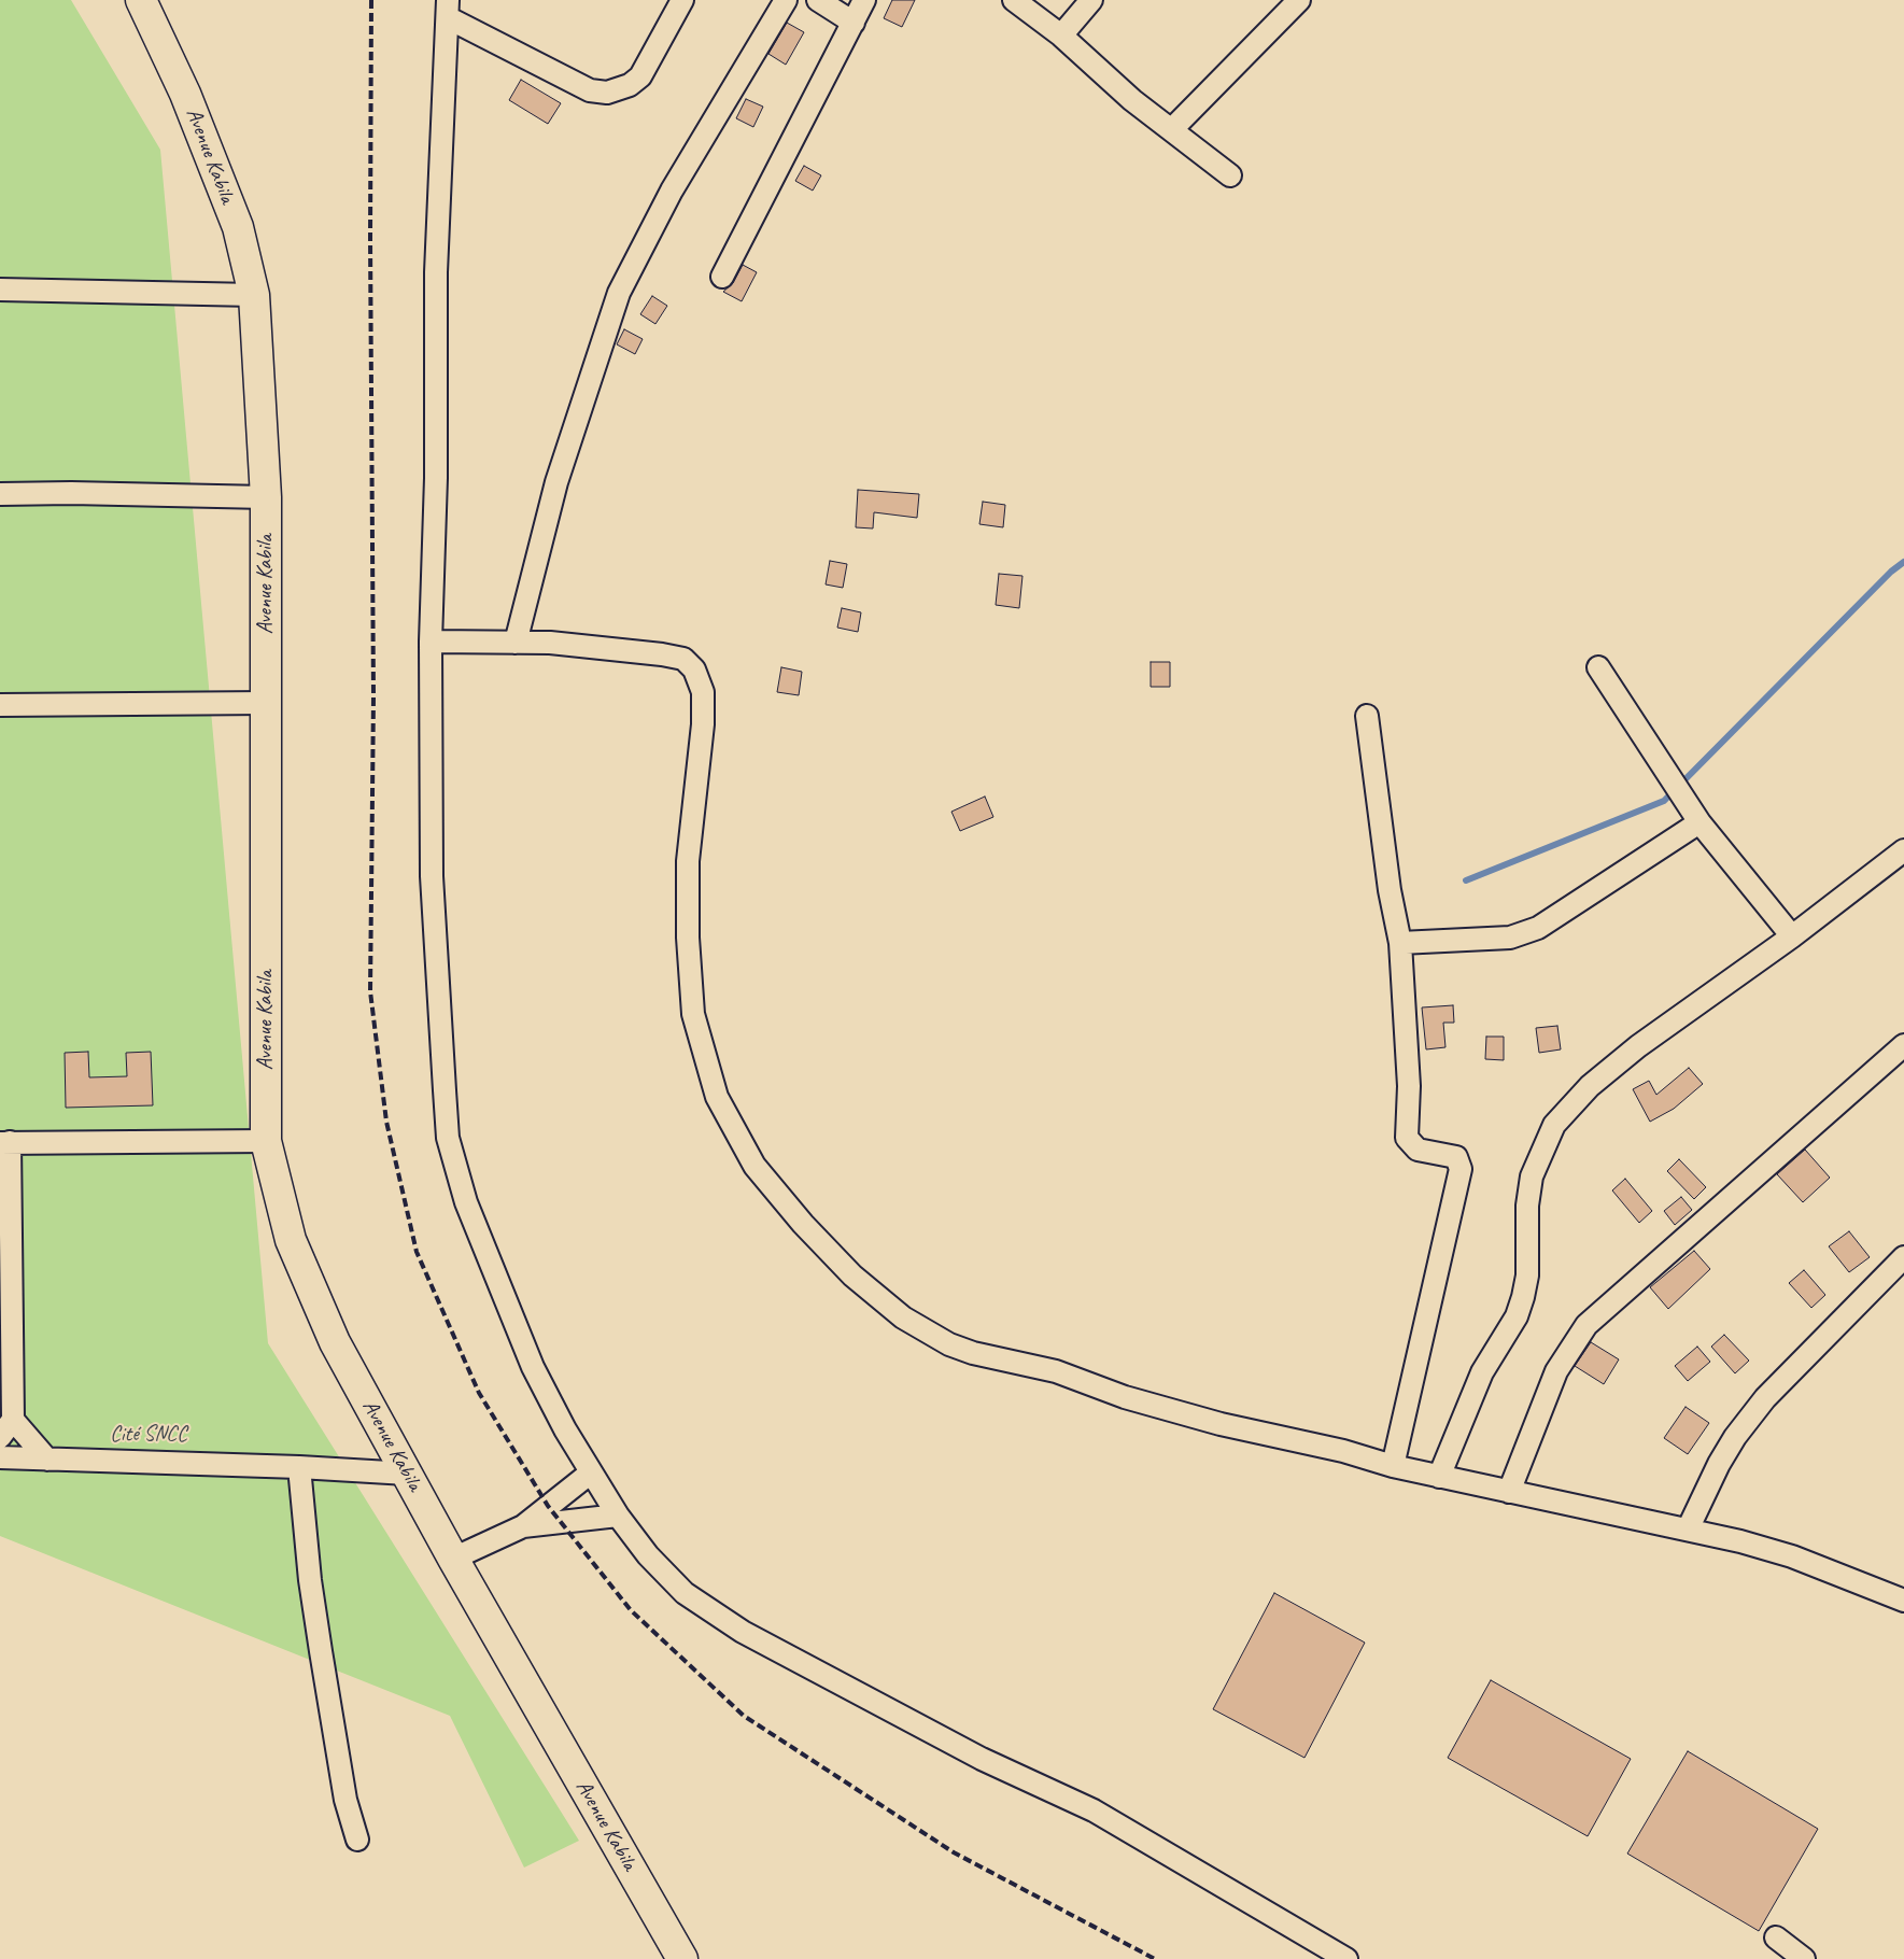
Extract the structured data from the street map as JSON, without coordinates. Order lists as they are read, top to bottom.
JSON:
{
  "streets": {
    "highway": ["Avenue Kabila"]
  },
  "parks": ["Cité SNCC"]
}
